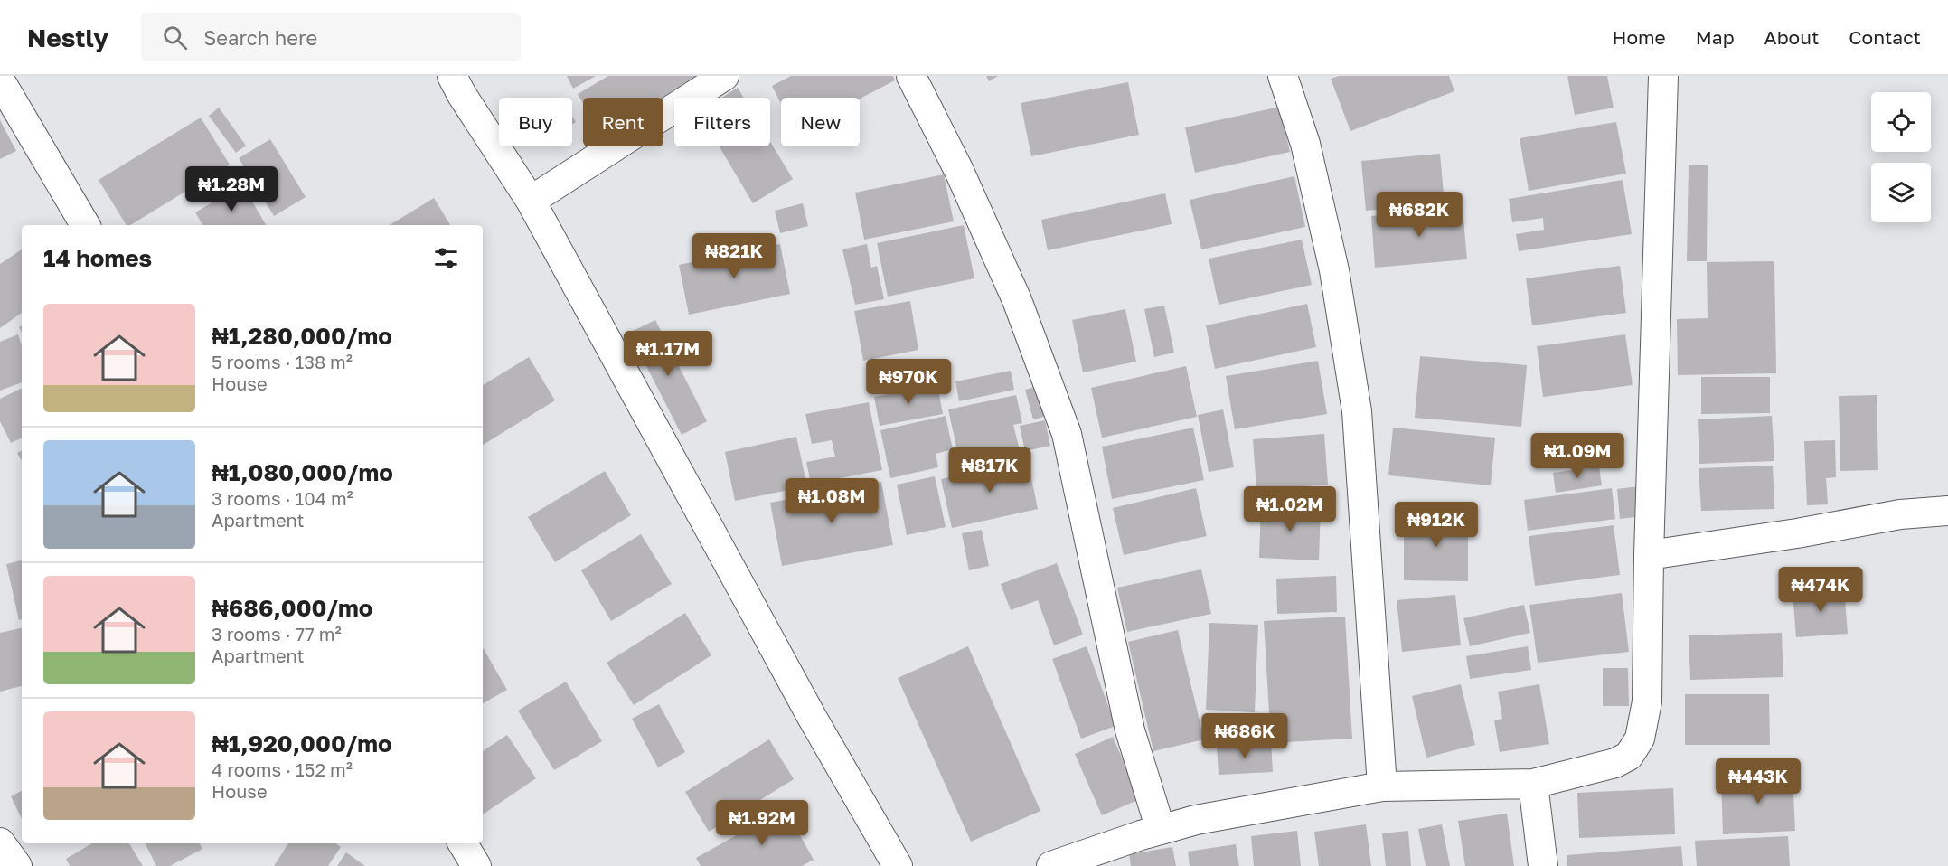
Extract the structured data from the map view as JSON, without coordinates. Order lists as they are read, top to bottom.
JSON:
{
  "page": {
    "header": "Nestly",
    "search": "Search here",
    "nav": [
      "Home",
      "Map",
      "About",
      "Contact"
    ],
    "chip": [
      "Buy",
      "Rent",
      "Filters",
      "New"
    ],
    "price": [
      "₦1.28M",
      "₦682K",
      "₦821K",
      "₦1.17M",
      "₦970K",
      "₦1.09M",
      "₦817K",
      "₦1.08M",
      "₦1.02M",
      "₦912K",
      "₦474K",
      "₦686K",
      "₦443K",
      "₦1.92M"
    ],
    "heading": "14 homes",
    "list": [
      {
        "name": "₦1,280,000/mo",
        "note": "5 rooms · 138 m² · House"
      },
      {
        "name": "₦1,080,000/mo",
        "note": "3 rooms · 104 m² · Apartment"
      },
      {
        "name": "₦686,000/mo",
        "note": "3 rooms · 77 m² · Apartment"
      },
      {
        "name": "₦1,920,000/mo",
        "note": "4 rooms · 152 m² · House"
      }
    ]
  }
}
